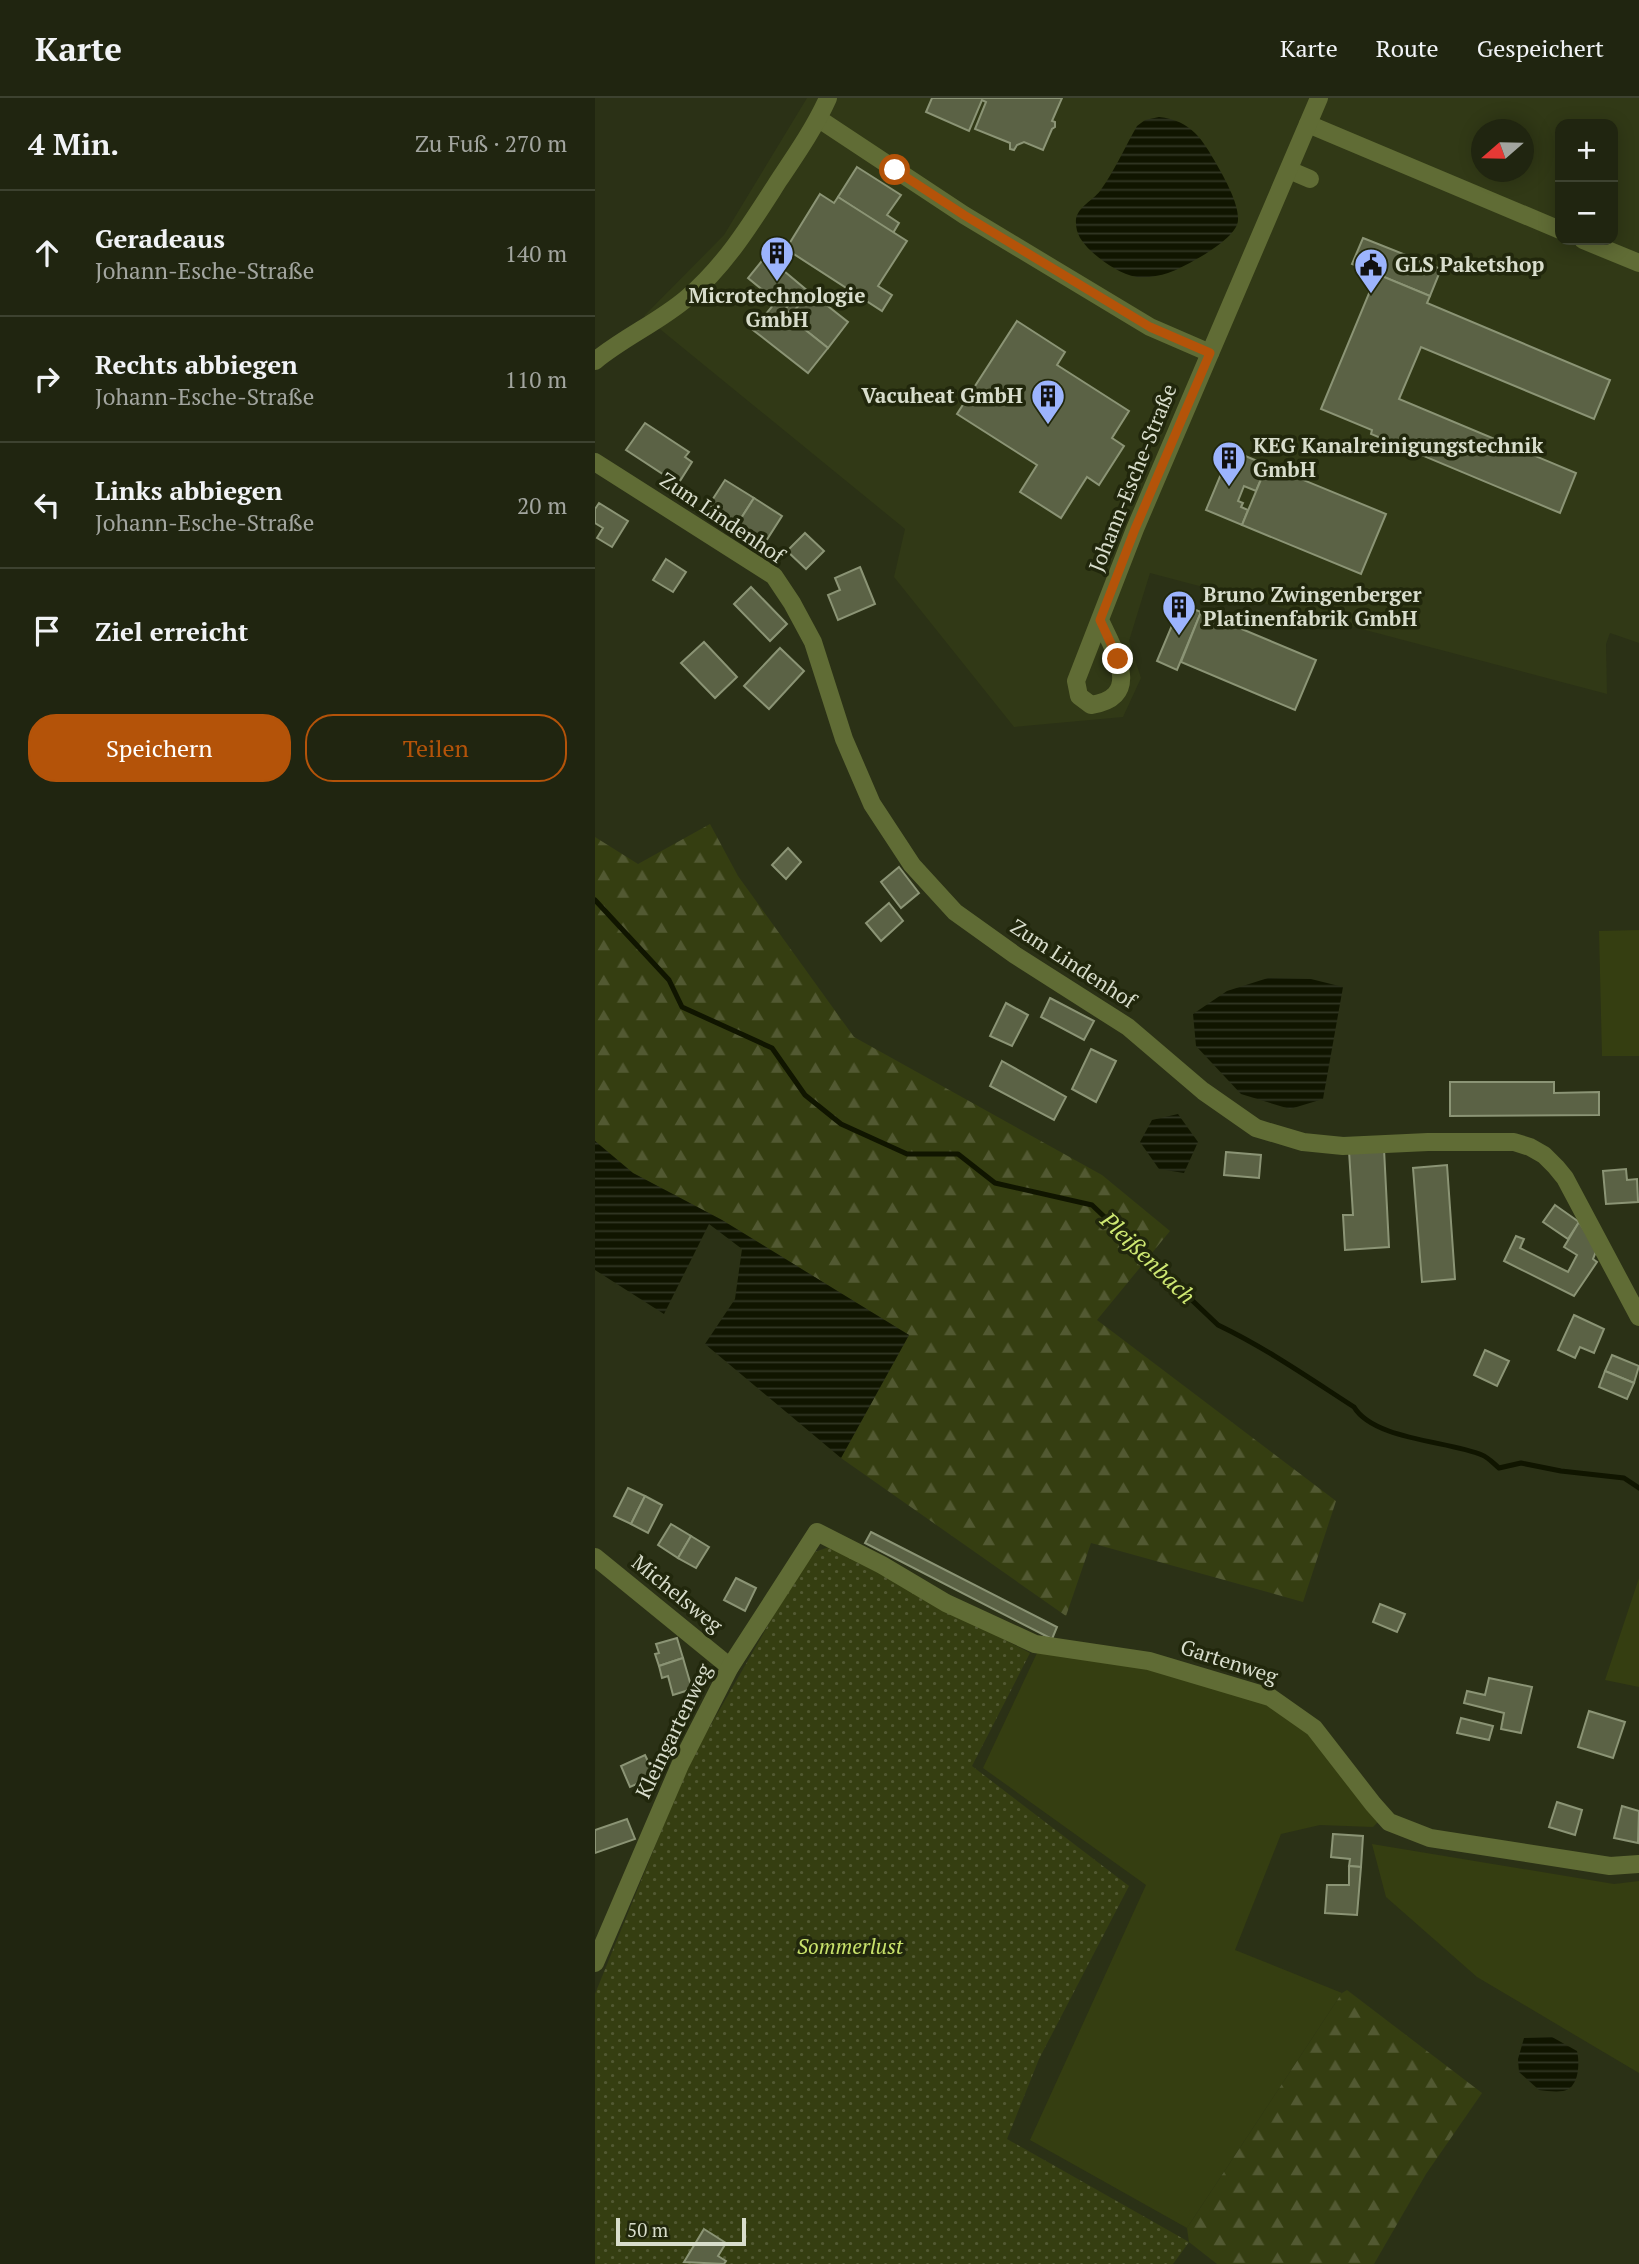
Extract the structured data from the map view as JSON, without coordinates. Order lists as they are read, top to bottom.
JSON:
{
  "streets": {
    "street": [
      "Johann-Esche-Straße",
      "Zum Lindenhof",
      "Michelsweg",
      "Gartenweg",
      "Kleingartenweg"
    ]
  },
  "crossings": [
    ["Michelsweg", "Kleingartenweg"],
    ["Gartenweg", "Kleingartenweg"]
  ],
  "water": ["Pleißenbach"],
  "parks": ["Sommerlust"],
  "places": {
    "building": [
      "Microtechnologie GmbH",
      "Vacuheat GmbH",
      "KEG Kanalreinigungstechnik GmbH",
      "Bruno Zwingenberger Platinenfabrik GmbH"
    ],
    "public building": ["GLS Paketshop"]
  },
  "scale_bar": "50 m",
  "north": "left",
  "page": {
    "header": "Karte",
    "nav": ["Karte", "Route", "Gespeichert"],
    "heading": ["4 Min.", "Zu Fuß · 270 m"],
    "map_buttons": ["+", "−"],
    "list": [
      ["Geradeaus", "Johann-Esche-Straße", "140 m"],
      ["Rechts abbiegen", "Johann-Esche-Straße", "110 m"],
      ["Links abbiegen", "Johann-Esche-Straße", "20 m"],
      "Ziel erreicht"
    ],
    "buttons": ["Speichern", "Teilen"],
    "scale": "50 m"
  }
}
